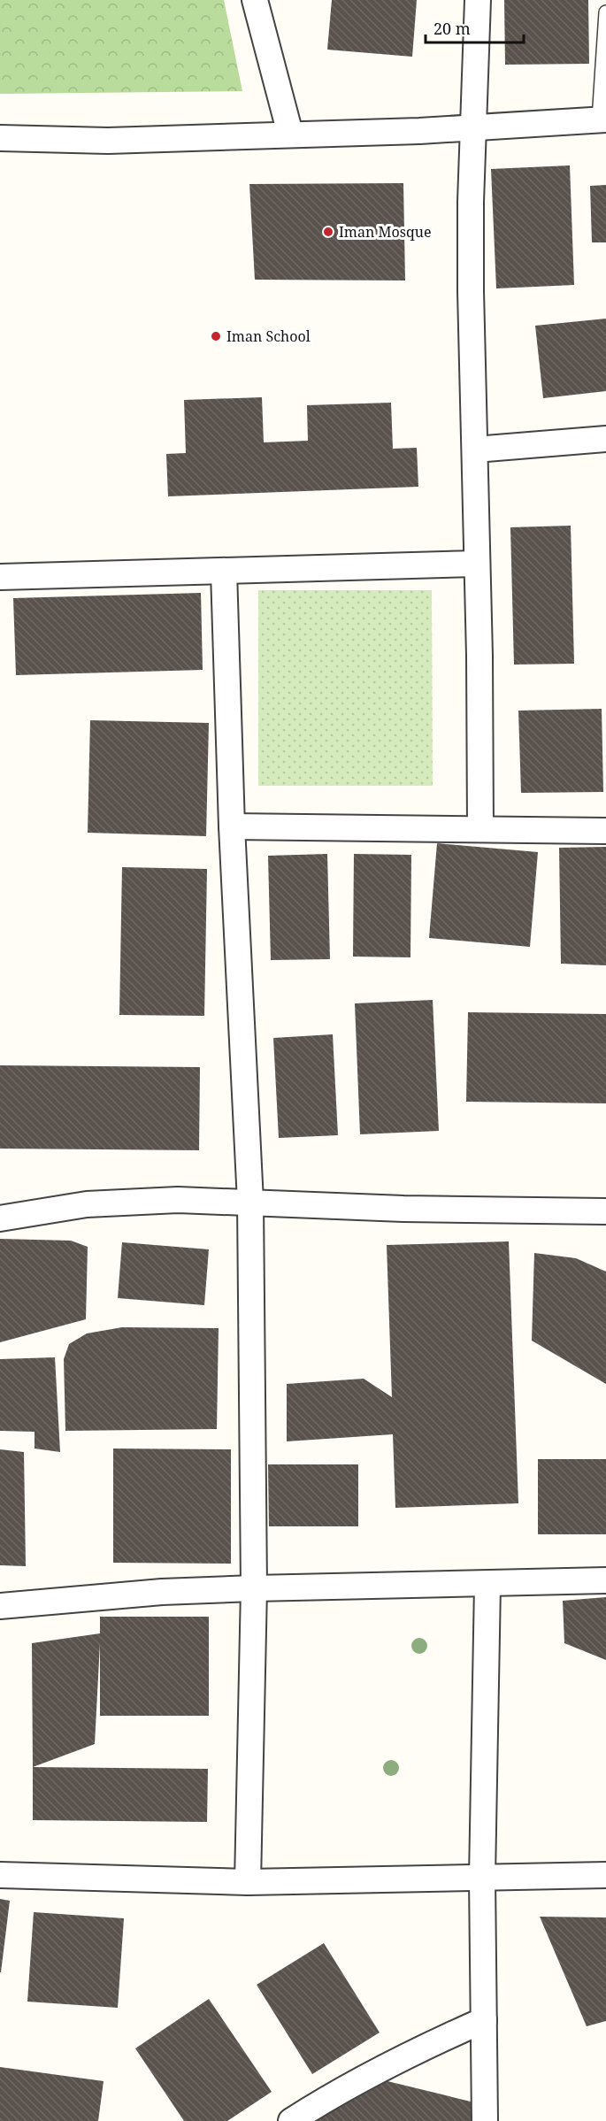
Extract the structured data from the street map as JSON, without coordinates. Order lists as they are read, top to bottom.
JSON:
{
  "places": ["Iman Mosque", "Iman School"],
  "scale_bar": "20 m"
}
